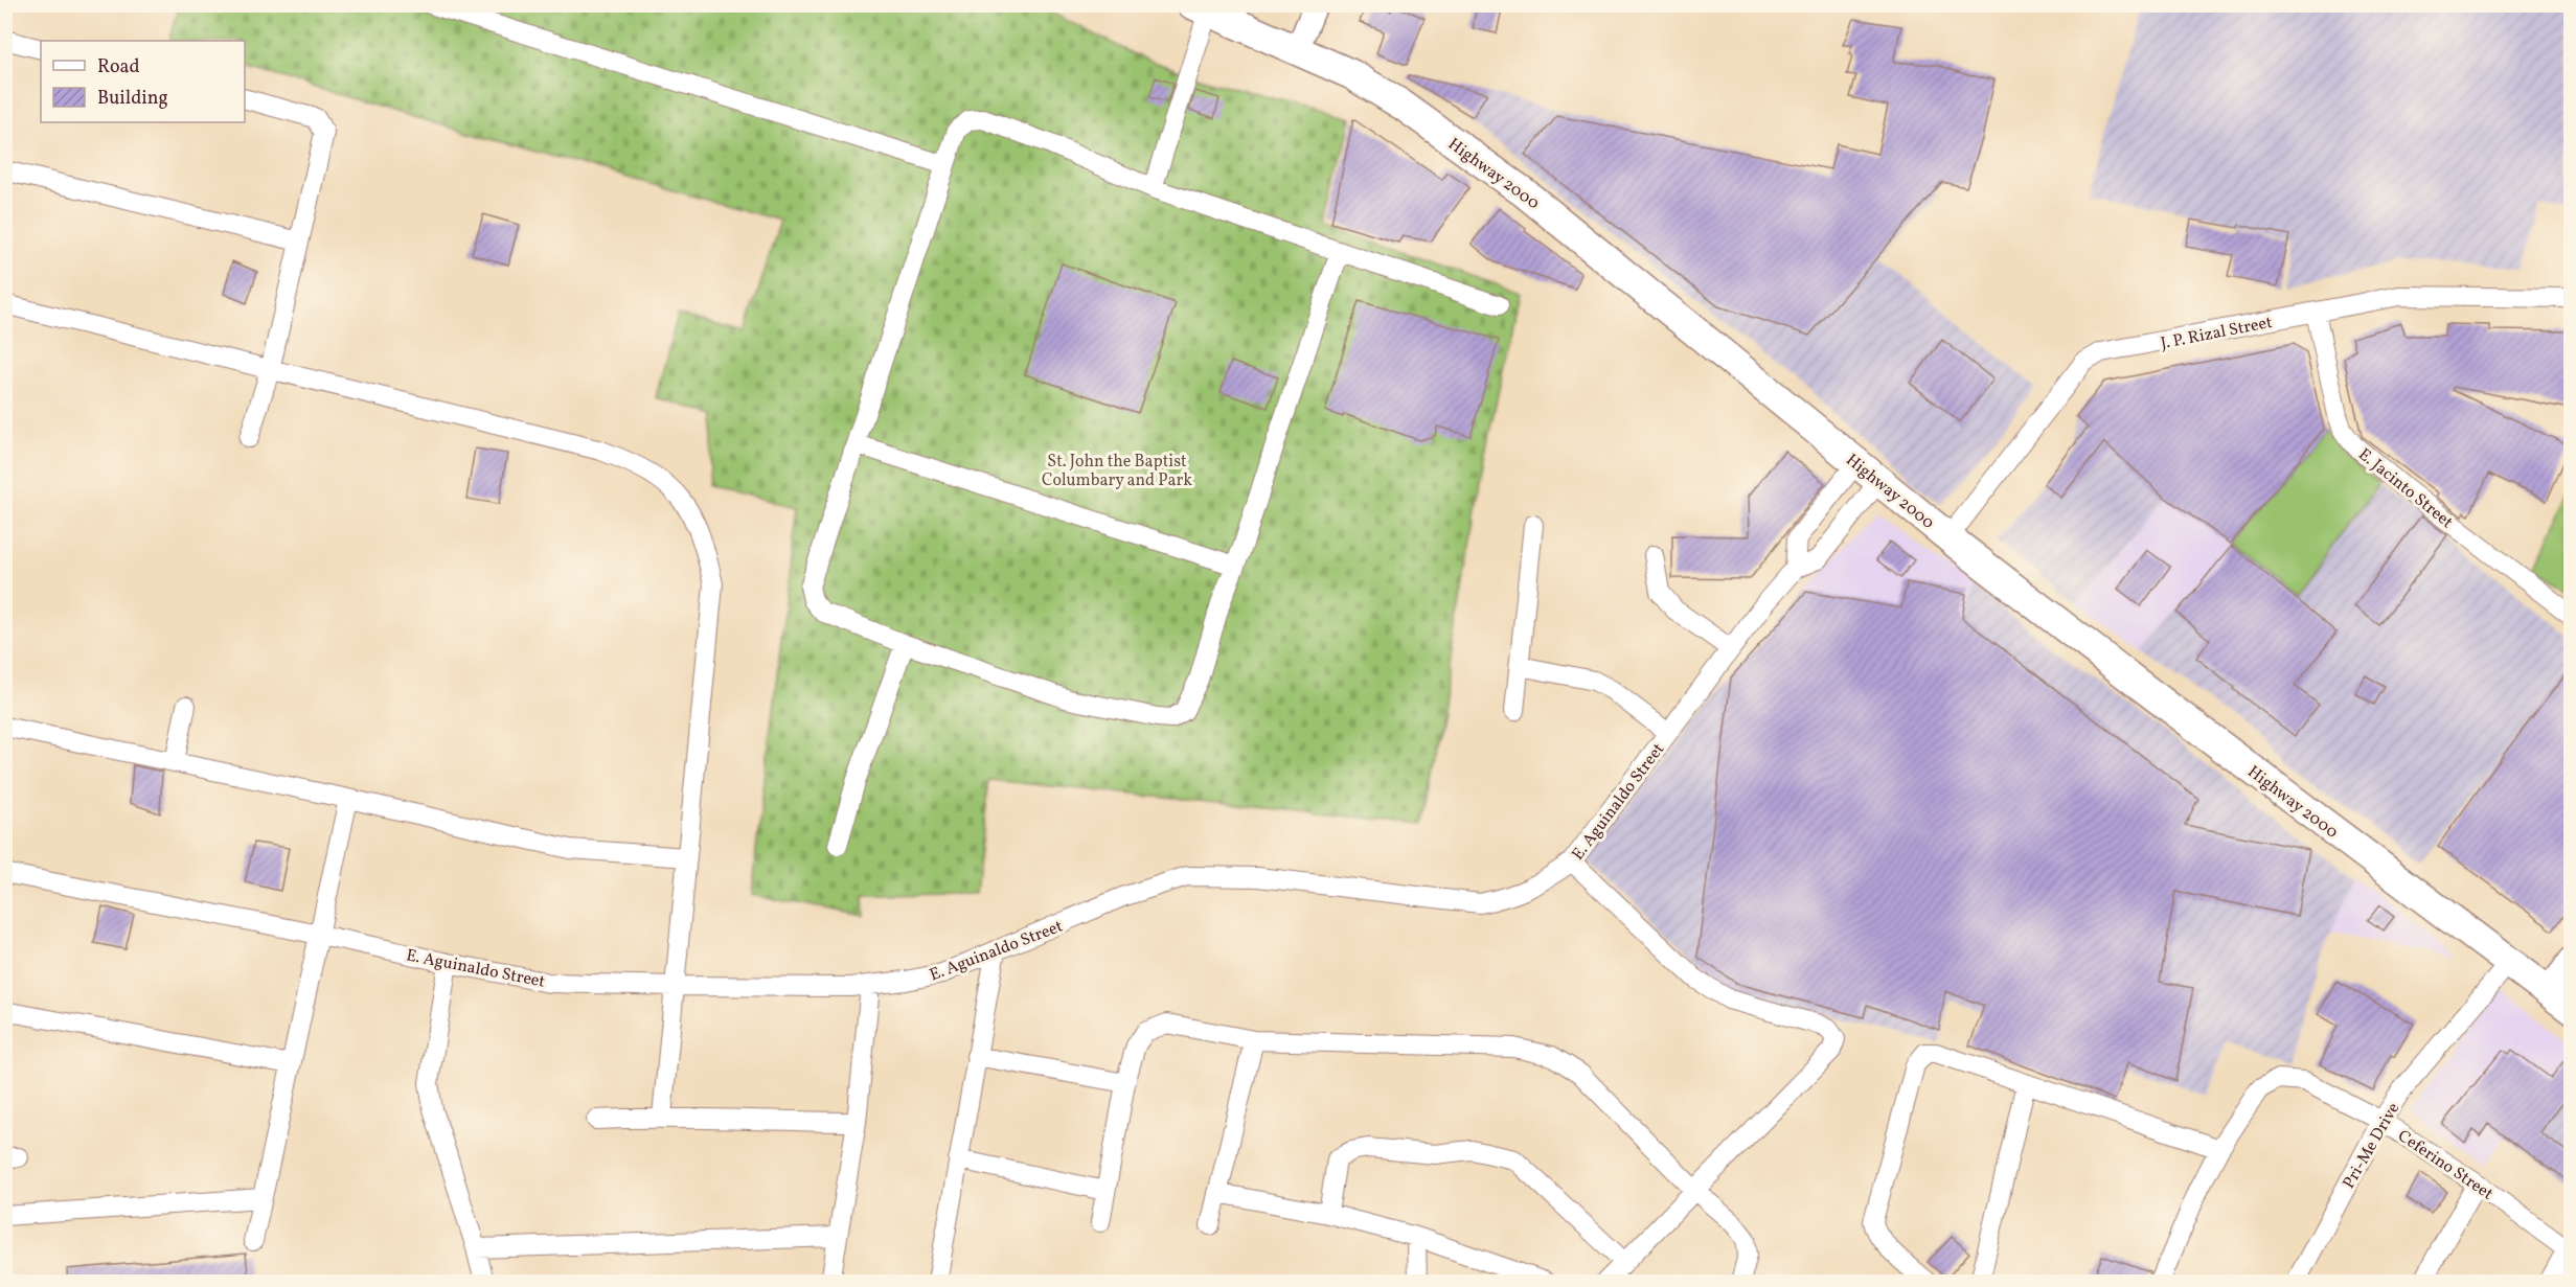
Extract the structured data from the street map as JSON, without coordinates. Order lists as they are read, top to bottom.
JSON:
{
  "streets": {
    "main road": ["Highway 2000"],
    "street": [
      "J. P. Rizal Street",
      "E. Jacinto Street",
      "E. Aguinaldo Street",
      "Pri-Me Drive",
      "Ceferino Street"
    ]
  },
  "crossings": [
    ["Highway 2000", "J. P. Rizal Street"],
    ["Highway 2000", "E. Aguinaldo Street"],
    ["Highway 2000", "Pri-Me Drive"],
    ["J. P. Rizal Street", "E. Jacinto Street"],
    ["Pri-Me Drive", "Ceferino Street"]
  ],
  "parks": ["St. John the Baptist Columbary and Park"],
  "legend": ["Road", "Building"]
}
